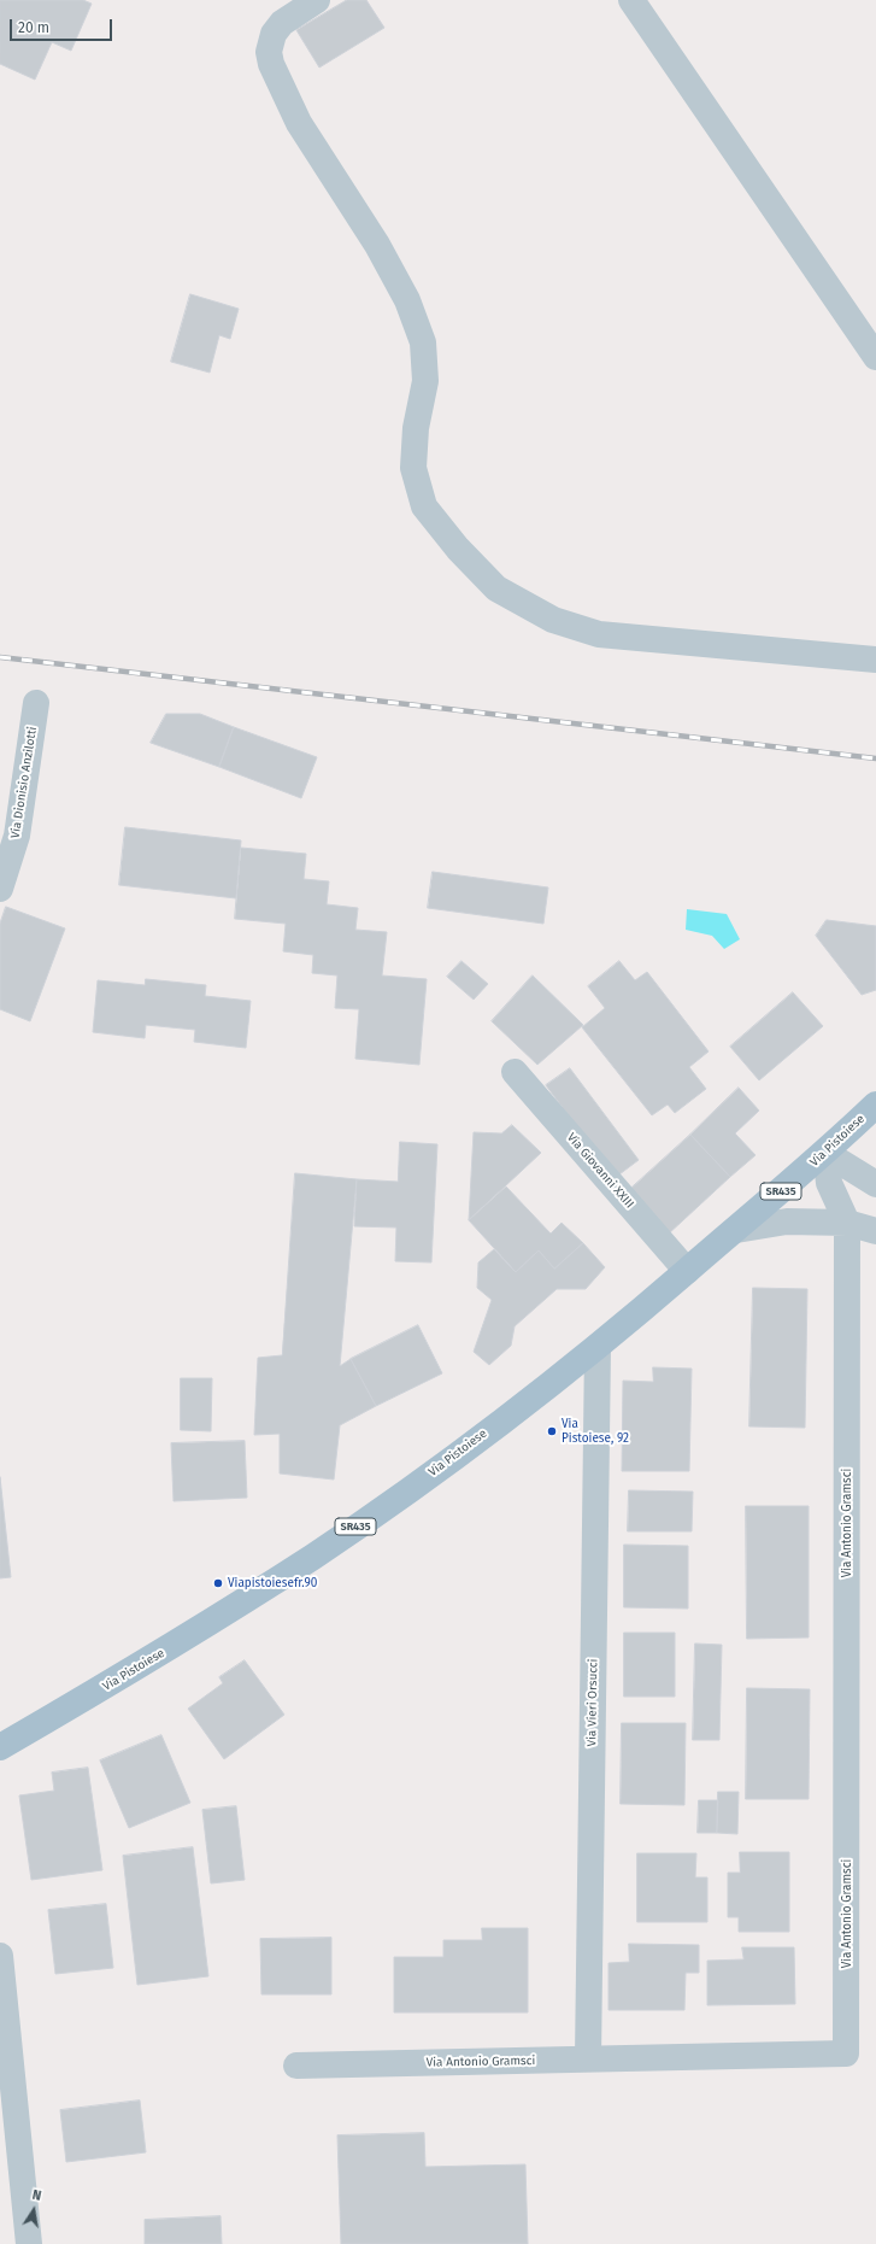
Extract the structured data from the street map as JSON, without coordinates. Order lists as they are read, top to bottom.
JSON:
{
  "streets": {
    "main road": ["Via Pistoiese", "SR435"],
    "street": [
      "Via Dionisio Anzilotti",
      "Via Giovanni XXIII",
      "Via Antonio Gramsci",
      "Via Vieri Orsucci"
    ]
  },
  "crossings": [
    ["Via Pistoiese", "Via Giovanni XXIII"],
    ["Via Pistoiese", "Via Vieri Orsucci"],
    ["Via Antonio Gramsci", "Via Vieri Orsucci"]
  ],
  "places": ["Via Pistoiese, 92", "Viapistoiesefr.90"],
  "scale_bar": "20 m",
  "north": "top"
}
